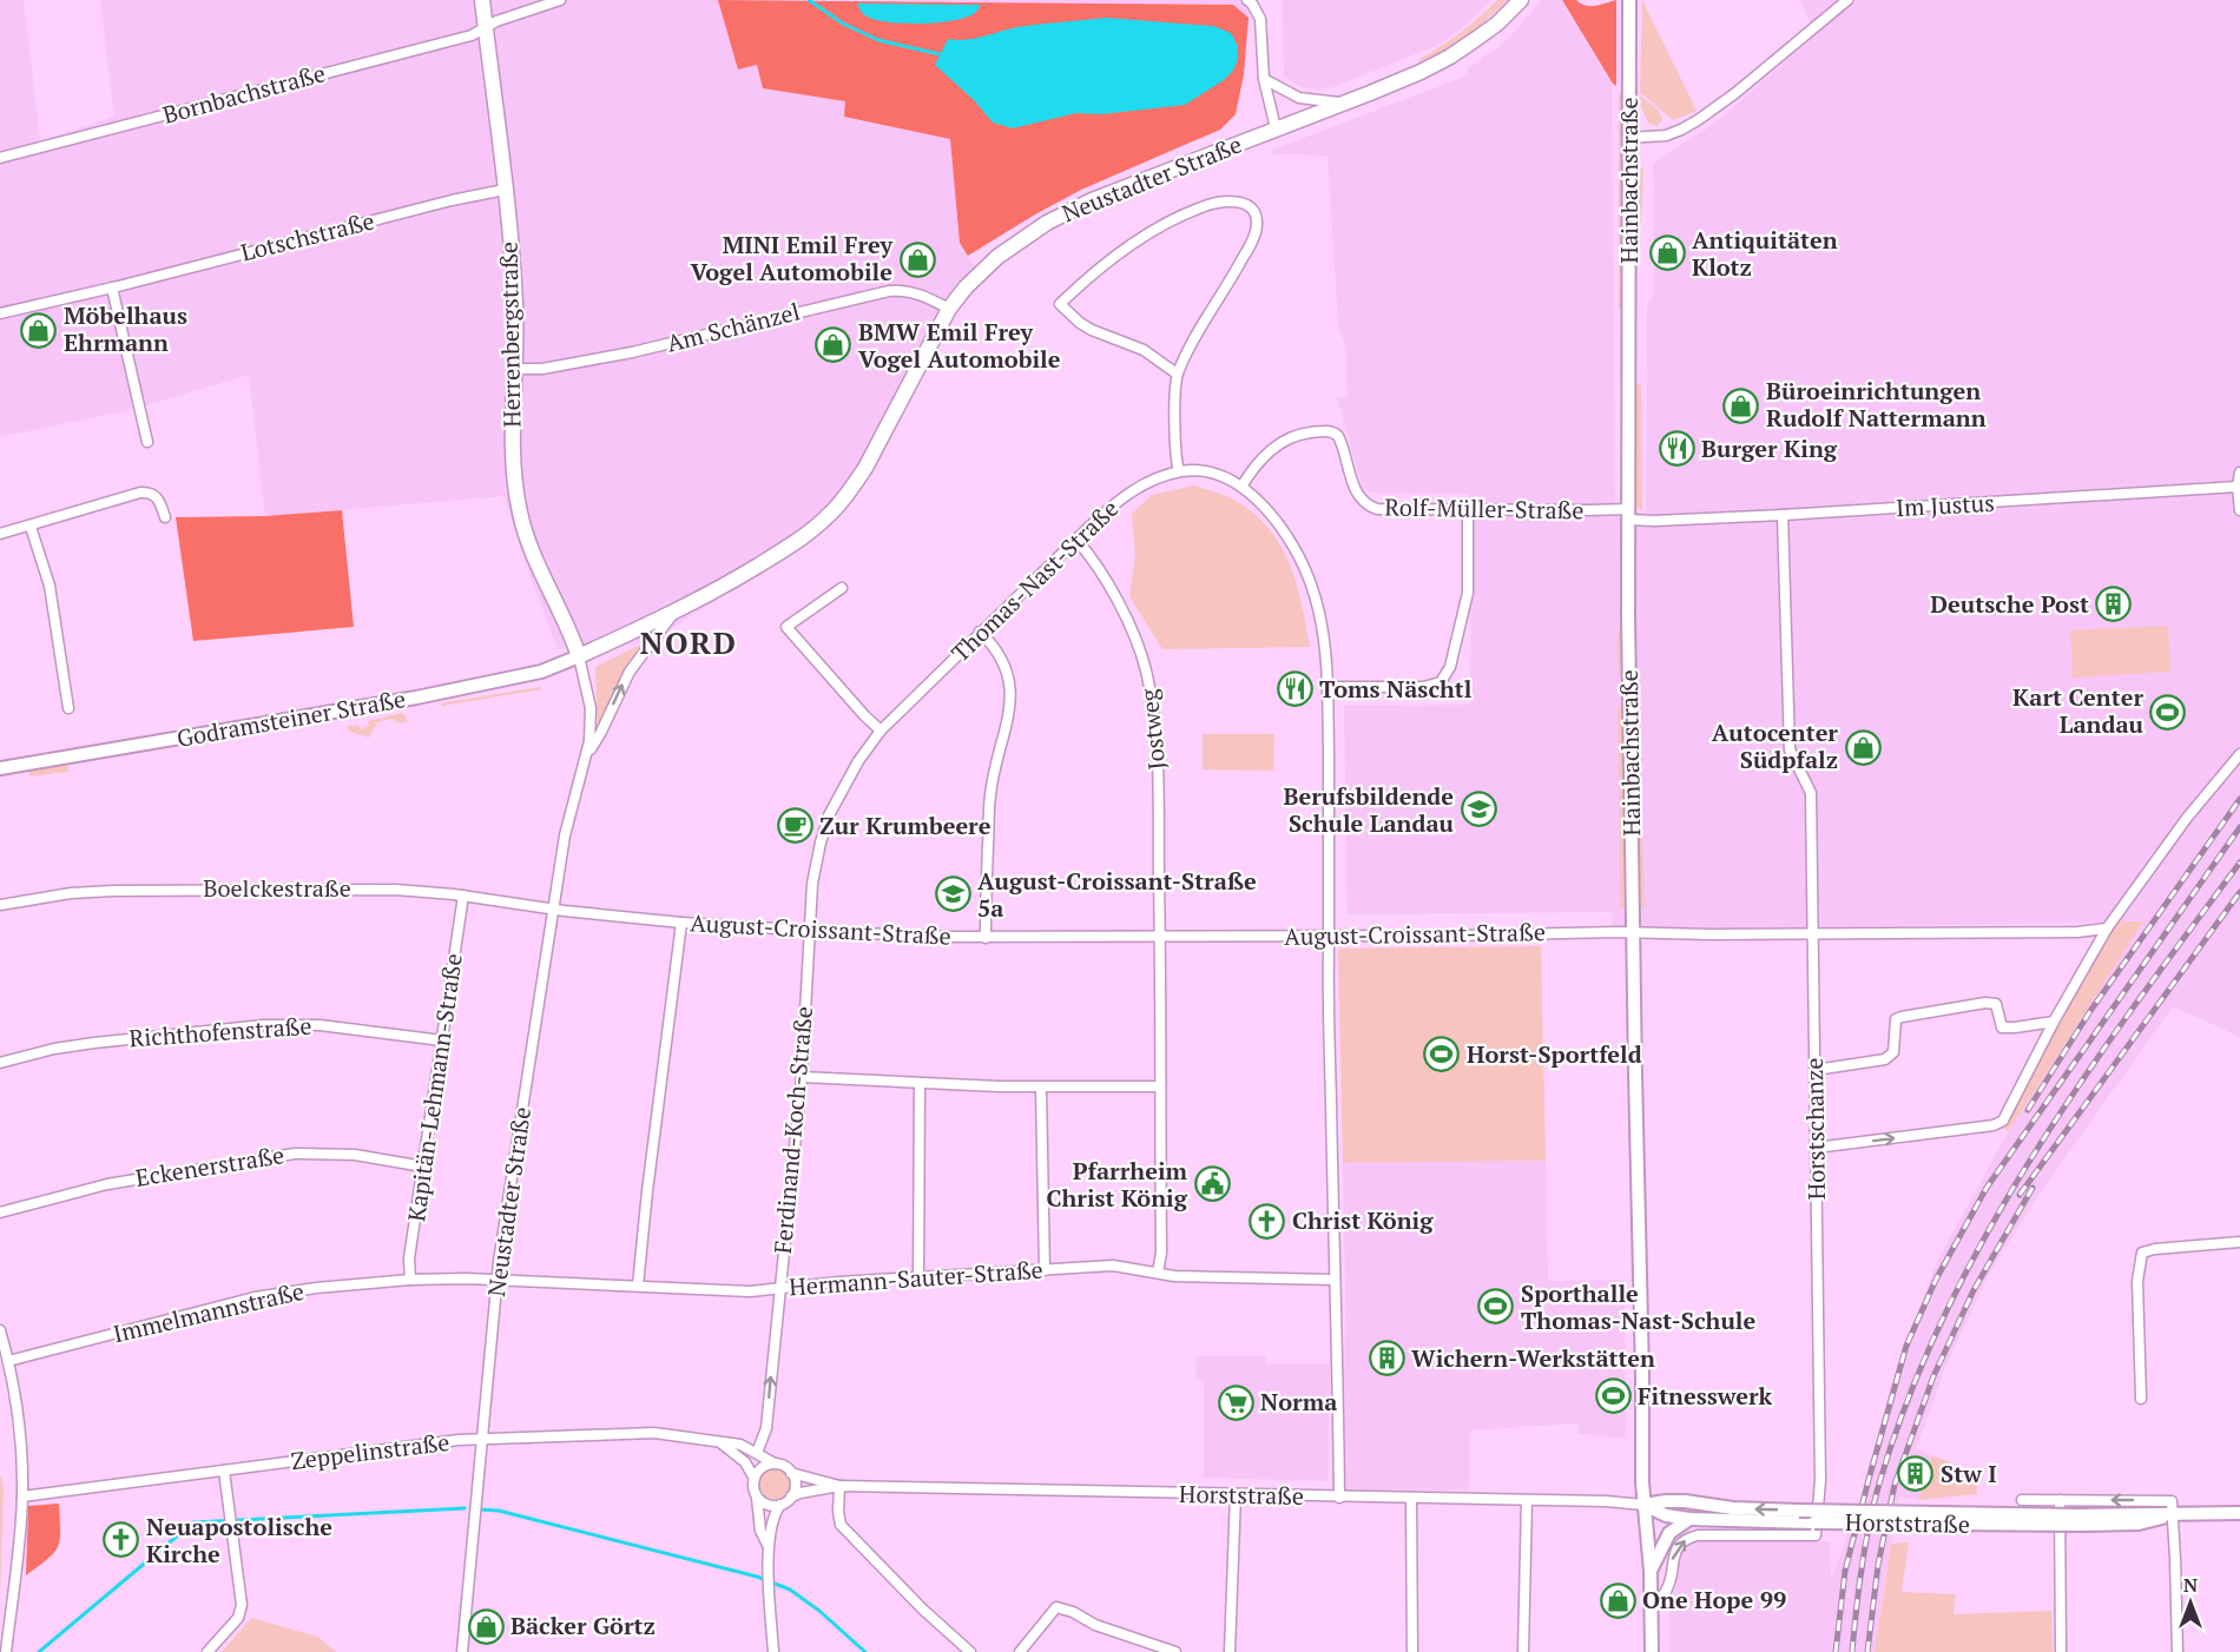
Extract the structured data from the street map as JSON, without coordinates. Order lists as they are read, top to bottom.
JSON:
{
  "streets": {
    "main road": ["Neustadter Straße", "Herrenbergstraße"],
    "street": [
      "Bornbachstraße",
      "Hainbachstraße",
      "Lotschstraße",
      "Am Schänzel",
      "Im Justus",
      "Rolf-Müller-Straße",
      "Thomas-Nast-Straße",
      "Godramsteiner Straße",
      "Jostweg",
      "Boelckestraße",
      "August-Croissant-Straße",
      "Richthofenstraße",
      "Kapitän-Lehmann-Straße",
      "Horstschanze",
      "Ferdinand-Koch-Straße",
      "Eckenerstraße",
      "Hermann-Sauter-Straße",
      "Immelmannstraße",
      "Zeppelinstraße",
      "Horststraße"
    ]
  },
  "crossings": [
    ["Bornbachstraße", "Herrenbergstraße"],
    ["Neustadter Straße", "Am Schänzel"],
    ["Neustadter Straße", "Herrenbergstraße"],
    ["Neustadter Straße", "Godramsteiner Straße"],
    ["Neustadter Straße", "Boelckestraße"],
    ["Neustadter Straße", "August-Croissant-Straße"],
    ["Neustadter Straße", "Hermann-Sauter-Straße"],
    ["Neustadter Straße", "Immelmannstraße"],
    ["Neustadter Straße", "Zeppelinstraße"],
    ["Hainbachstraße", "Im Justus"],
    ["Hainbachstraße", "Rolf-Müller-Straße"],
    ["Hainbachstraße", "August-Croissant-Straße"],
    ["Hainbachstraße", "Horstschanze"],
    ["Hainbachstraße", "Horststraße"],
    ["Lotschstraße", "Herrenbergstraße"],
    ["Am Schänzel", "Herrenbergstraße"],
    ["Herrenbergstraße", "Godramsteiner Straße"],
    ["Im Justus", "Rolf-Müller-Straße"],
    ["Im Justus", "Horstschanze"],
    ["Rolf-Müller-Straße", "Thomas-Nast-Straße"],
    ["Thomas-Nast-Straße", "Jostweg"],
    ["Thomas-Nast-Straße", "August-Croissant-Straße"],
    ["Thomas-Nast-Straße", "Ferdinand-Koch-Straße"],
    ["Thomas-Nast-Straße", "Hermann-Sauter-Straße"],
    ["Thomas-Nast-Straße", "Horststraße"],
    ["Jostweg", "August-Croissant-Straße"],
    ["Jostweg", "Hermann-Sauter-Straße"],
    ["Boelckestraße", "August-Croissant-Straße"],
    ["Boelckestraße", "Kapitän-Lehmann-Straße"],
    ["August-Croissant-Straße", "Horstschanze"],
    ["August-Croissant-Straße", "Ferdinand-Koch-Straße"],
    ["Richthofenstraße", "Kapitän-Lehmann-Straße"],
    ["Kapitän-Lehmann-Straße", "Eckenerstraße"],
    ["Kapitän-Lehmann-Straße", "Immelmannstraße"],
    ["Ferdinand-Koch-Straße", "Hermann-Sauter-Straße"],
    ["Ferdinand-Koch-Straße", "Zeppelinstraße"],
    ["Hermann-Sauter-Straße", "Immelmannstraße"],
    ["Zeppelinstraße", "Horststraße"]
  ],
  "one_way": ["Horstschanze"],
  "districts": ["NORD"],
  "places": {
    "shop": [
      "Antiquitäten Klotz",
      "MINI Emil Frey Vogel Automobile",
      "Möbelhaus Ehrmann",
      "BMW Emil Frey Vogel Automobile",
      "Büroeinrichtungen Rudolf Nattermann",
      "Autocenter Südpfalz",
      "One Hope 99",
      "Bäcker Görtz"
    ],
    "restaurant": ["Burger King", "Toms Näschtl"],
    "building": ["Deutsche Post", "Wichern-Werkstätten", "Stw I"],
    "sports": [
      "Kart Center Landau",
      "Horst-Sportfeld",
      "Sporthalle Thomas-Nast-Schule",
      "Fitnesswerk"
    ],
    "school or university": ["Berufsbildende Schule Landau", "August-Croissant-Straße 5a"],
    "cafe": ["Zur Krumbeere"],
    "public building": ["Pfarrheim Christ König"],
    "church": ["Christ König", "Neuapostolische Kirche"],
    "supermarket": ["Norma"]
  },
  "north": "top"
}
